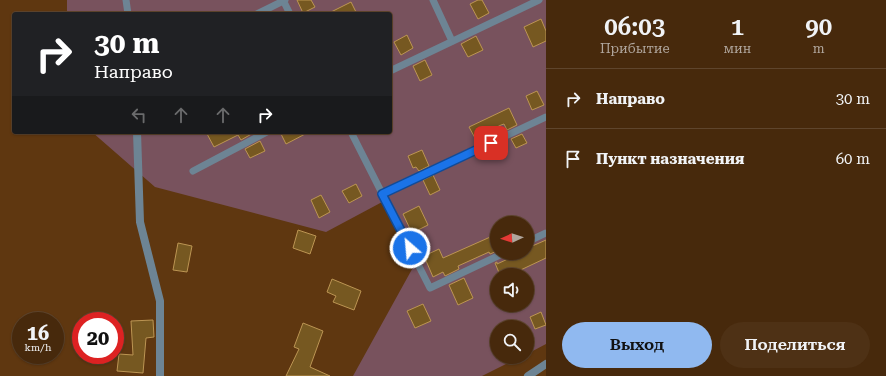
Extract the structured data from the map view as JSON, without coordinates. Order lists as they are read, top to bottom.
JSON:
{
  "north": "left",
  "page": {
    "eta": [
      "06:03",
      "Прибытие",
      "1",
      "мин",
      "90",
      "m"
    ],
    "turn": ["30 m", "Направо"],
    "list": [
      {
        "name": "Направо",
        "value": "30 m"
      },
      {
        "name": "Пункт назначения",
        "value": "60 m"
      }
    ],
    "speed": "16 km/h",
    "limit": "20",
    "buttons": ["Выход", "Поделиться"]
  }
}
